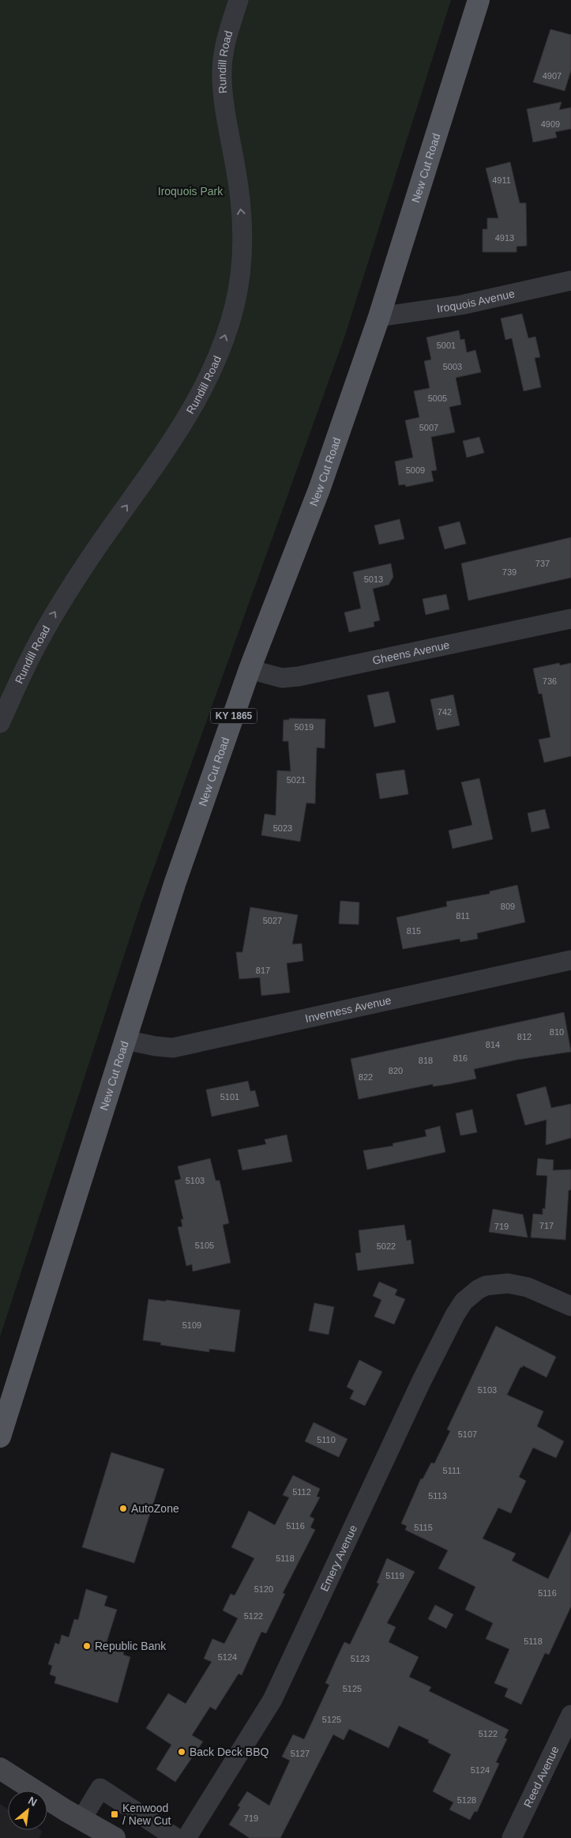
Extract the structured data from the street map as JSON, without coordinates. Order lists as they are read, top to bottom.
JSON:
{
  "streets": {
    "main road": ["New Cut Road", "KY 1865"],
    "street": [
      "Rundill Road",
      "Iroquois Avenue",
      "Gheens Avenue",
      "Inverness Avenue",
      "Emery Avenue",
      "Reed Avenue"
    ]
  },
  "crossings": [
    ["New Cut Road", "Iroquois Avenue"],
    ["New Cut Road", "Gheens Avenue"],
    ["New Cut Road", "Inverness Avenue"]
  ],
  "one_way": ["Rundill Road"],
  "parks": ["Iroquois Park"],
  "places": {
    "other": ["AutoZone", "Republic Bank", "Back Deck BBQ"],
    "transit": ["Kenwood / New Cut"]
  },
  "house_numbers": [
    "4907",
    "4909",
    "4911",
    "4913",
    "5001",
    "5003",
    "5005",
    "5007",
    "5009",
    "737",
    "739",
    "5013",
    "736",
    "742",
    "5019",
    "5021",
    "5023",
    "809",
    "811",
    "5027",
    "815",
    "817",
    "810",
    "812",
    "814",
    "816",
    "818",
    "820",
    "822",
    "5101",
    "5103",
    "717",
    "719",
    "5105",
    "5022",
    "5109",
    "5103",
    "5107",
    "5110",
    "5111",
    "5112",
    "5113",
    "5116",
    "5115",
    "5118",
    "5119",
    "5120",
    "5116",
    "5122",
    "5118",
    "5124",
    "5123",
    "5125",
    "5125",
    "5122",
    "5127",
    "5124",
    "5128",
    "719"
  ],
  "north": "top right"
}
